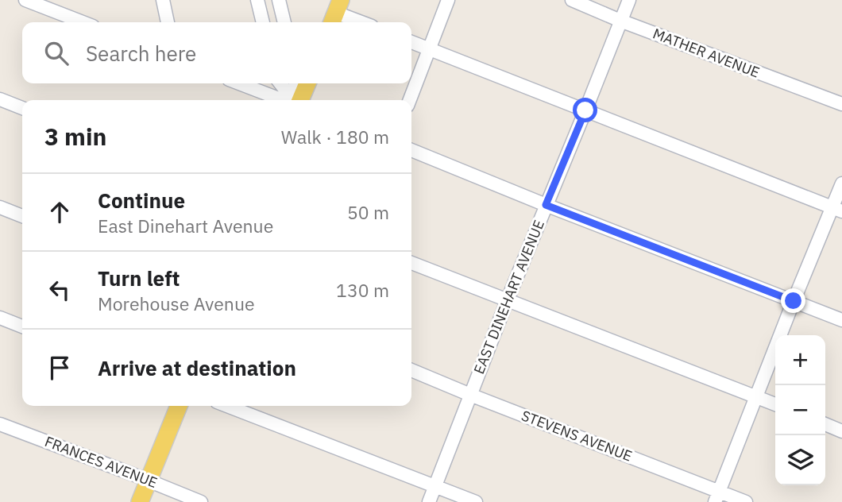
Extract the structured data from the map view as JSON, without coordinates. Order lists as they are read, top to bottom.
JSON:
{
  "streets": {
    "street": [
      "MATHER AVENUE",
      "EAST DINEHART AVENUE",
      "STEVENS AVENUE",
      "FRANCES AVENUE"
    ]
  },
  "crossings": [
    ["MATHER AVENUE", "EAST DINEHART AVENUE"],
    ["EAST DINEHART AVENUE", "STEVENS AVENUE"]
  ],
  "page": {
    "search": "Search here",
    "heading": ["3 min", "Walk · 180 m"],
    "list": [
      ["Continue", "East Dinehart Avenue", "50 m"],
      ["Turn left", "Morehouse Avenue", "130 m"],
      "Arrive at destination"
    ],
    "map_buttons": ["+", "−"]
  }
}
